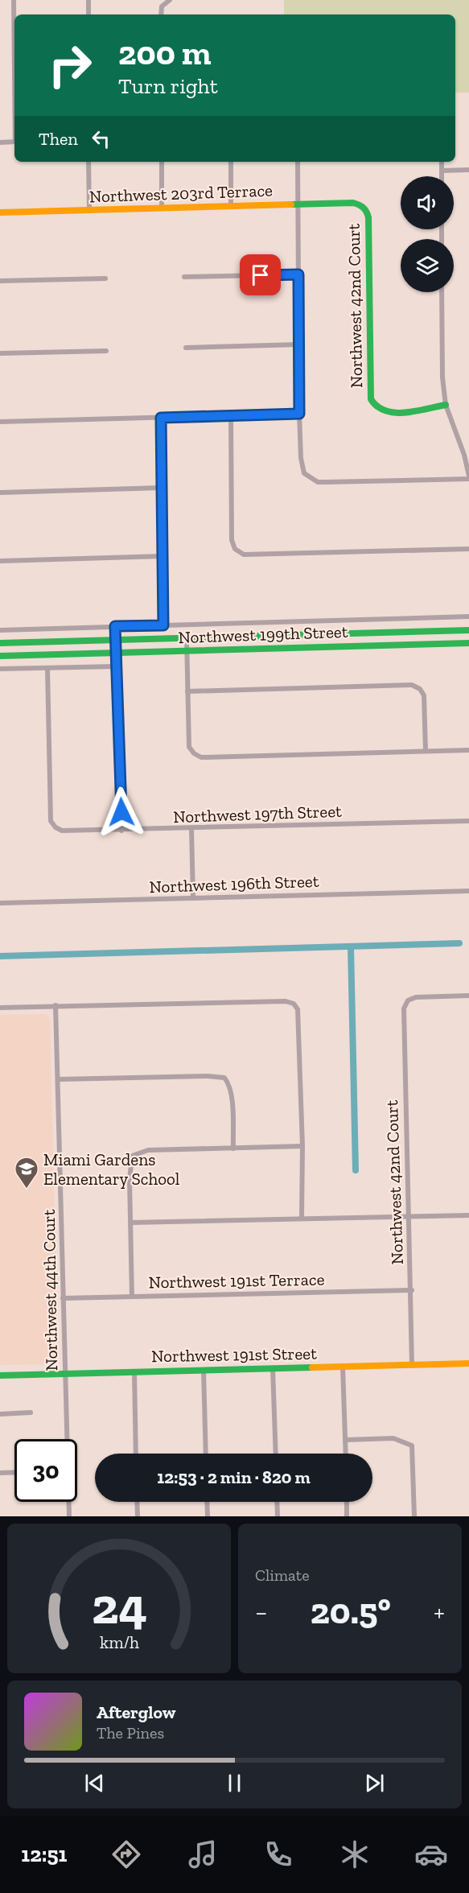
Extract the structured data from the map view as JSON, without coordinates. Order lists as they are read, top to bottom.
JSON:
{
  "streets": {
    "street": [
      "Northwest 203rd Terrace",
      "Northwest 42nd Court",
      "Northwest 199th Street",
      "Northwest 197th Street",
      "Northwest 196th Street",
      "Northwest 191st Terrace",
      "Northwest 44th Court",
      "Northwest 191st Street"
    ]
  },
  "crossings": [
    ["Northwest 203rd Terrace", "Northwest 42nd Court"],
    ["Northwest 42nd Court", "Northwest 191st Terrace"],
    ["Northwest 42nd Court", "Northwest 191st Street"],
    ["Northwest 191st Terrace", "Northwest 44th Court"],
    ["Northwest 44th Court", "Northwest 191st Street"]
  ],
  "places": {
    "school or university": ["Miami Gardens Elementary School"]
  },
  "page": {
    "turn": ["200 m", "Turn right"],
    "then": "Then",
    "limit": "30",
    "trip": "12:53 · 2 min · 820 m",
    "tile": "Climate",
    "heat": ["−", "20.5°", "+"],
    "song": ["Afterglow", "The Pines"],
    "tabs": "12:51",
    "gauge": ["24", "km/h"]
  }
}
